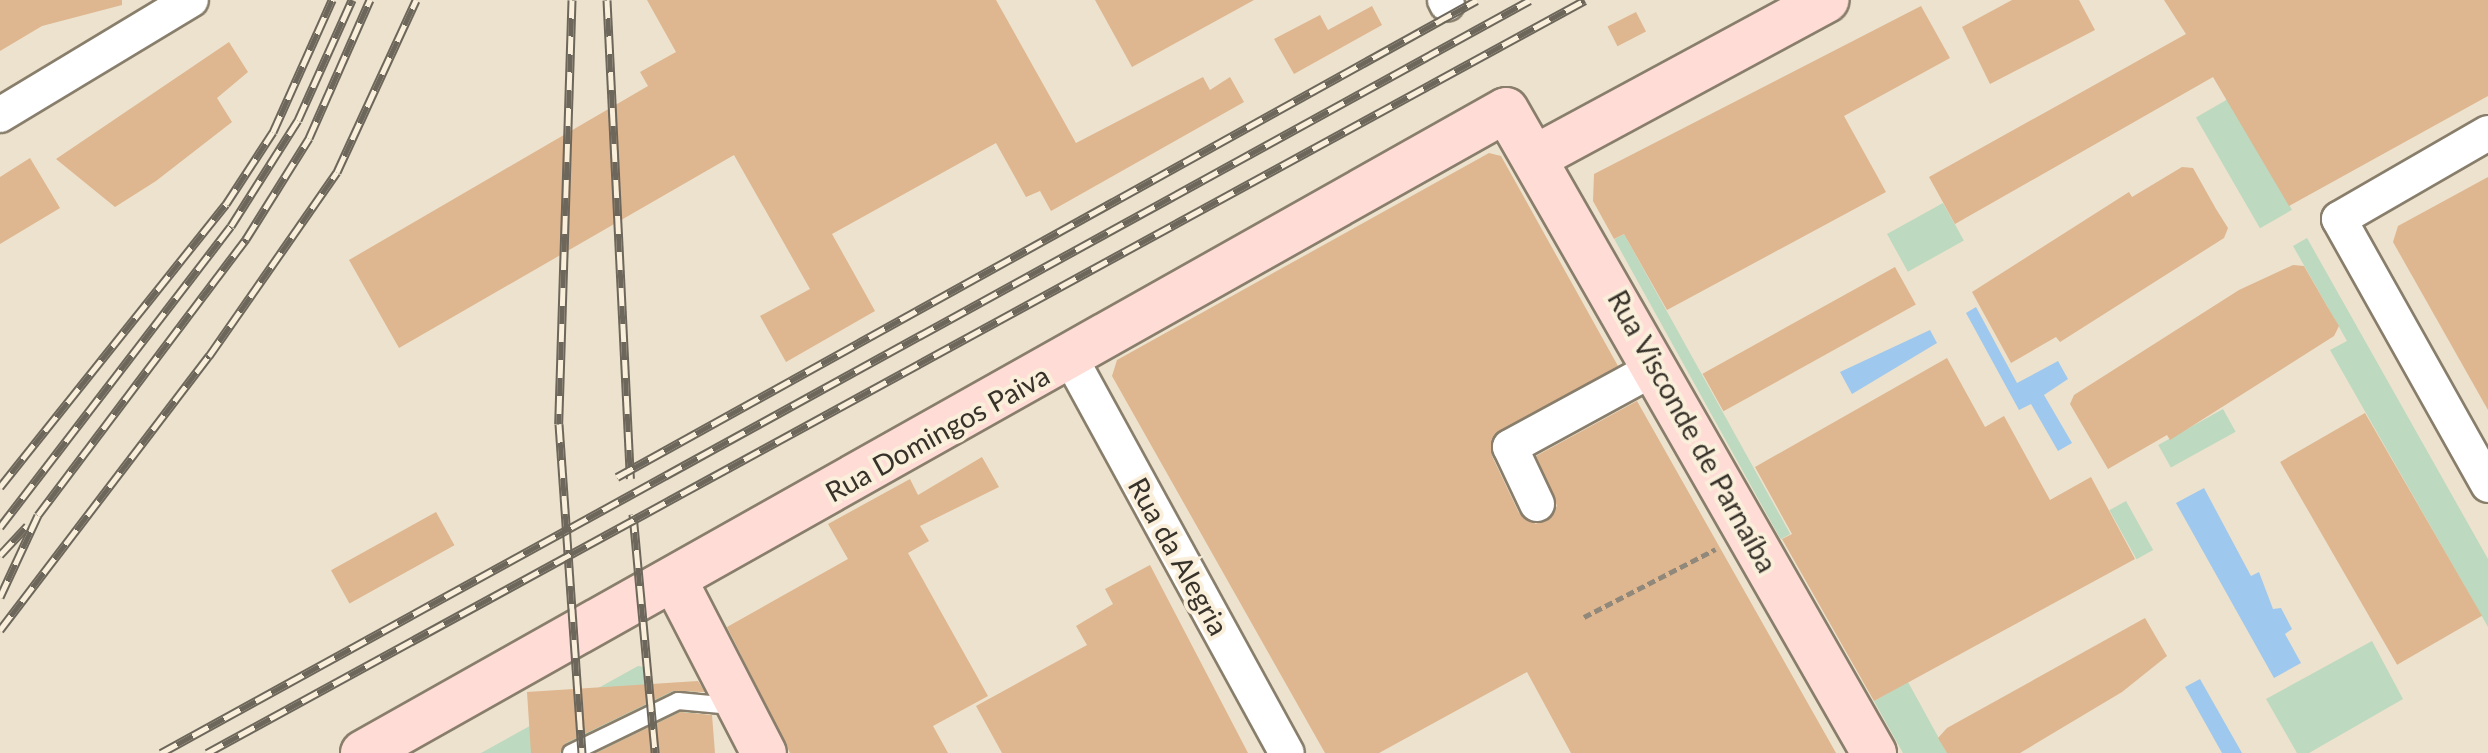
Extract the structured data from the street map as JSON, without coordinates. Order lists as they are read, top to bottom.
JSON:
{
  "streets": {
    "street": ["Rua Visconde de Parnaíba", "Rua Domingos Paiva", "Rua da Alegria"]
  },
  "crossings": [
    ["Rua Visconde de Parnaíba", "Rua Domingos Paiva"],
    ["Rua Domingos Paiva", "Rua da Alegria"]
  ]
}
